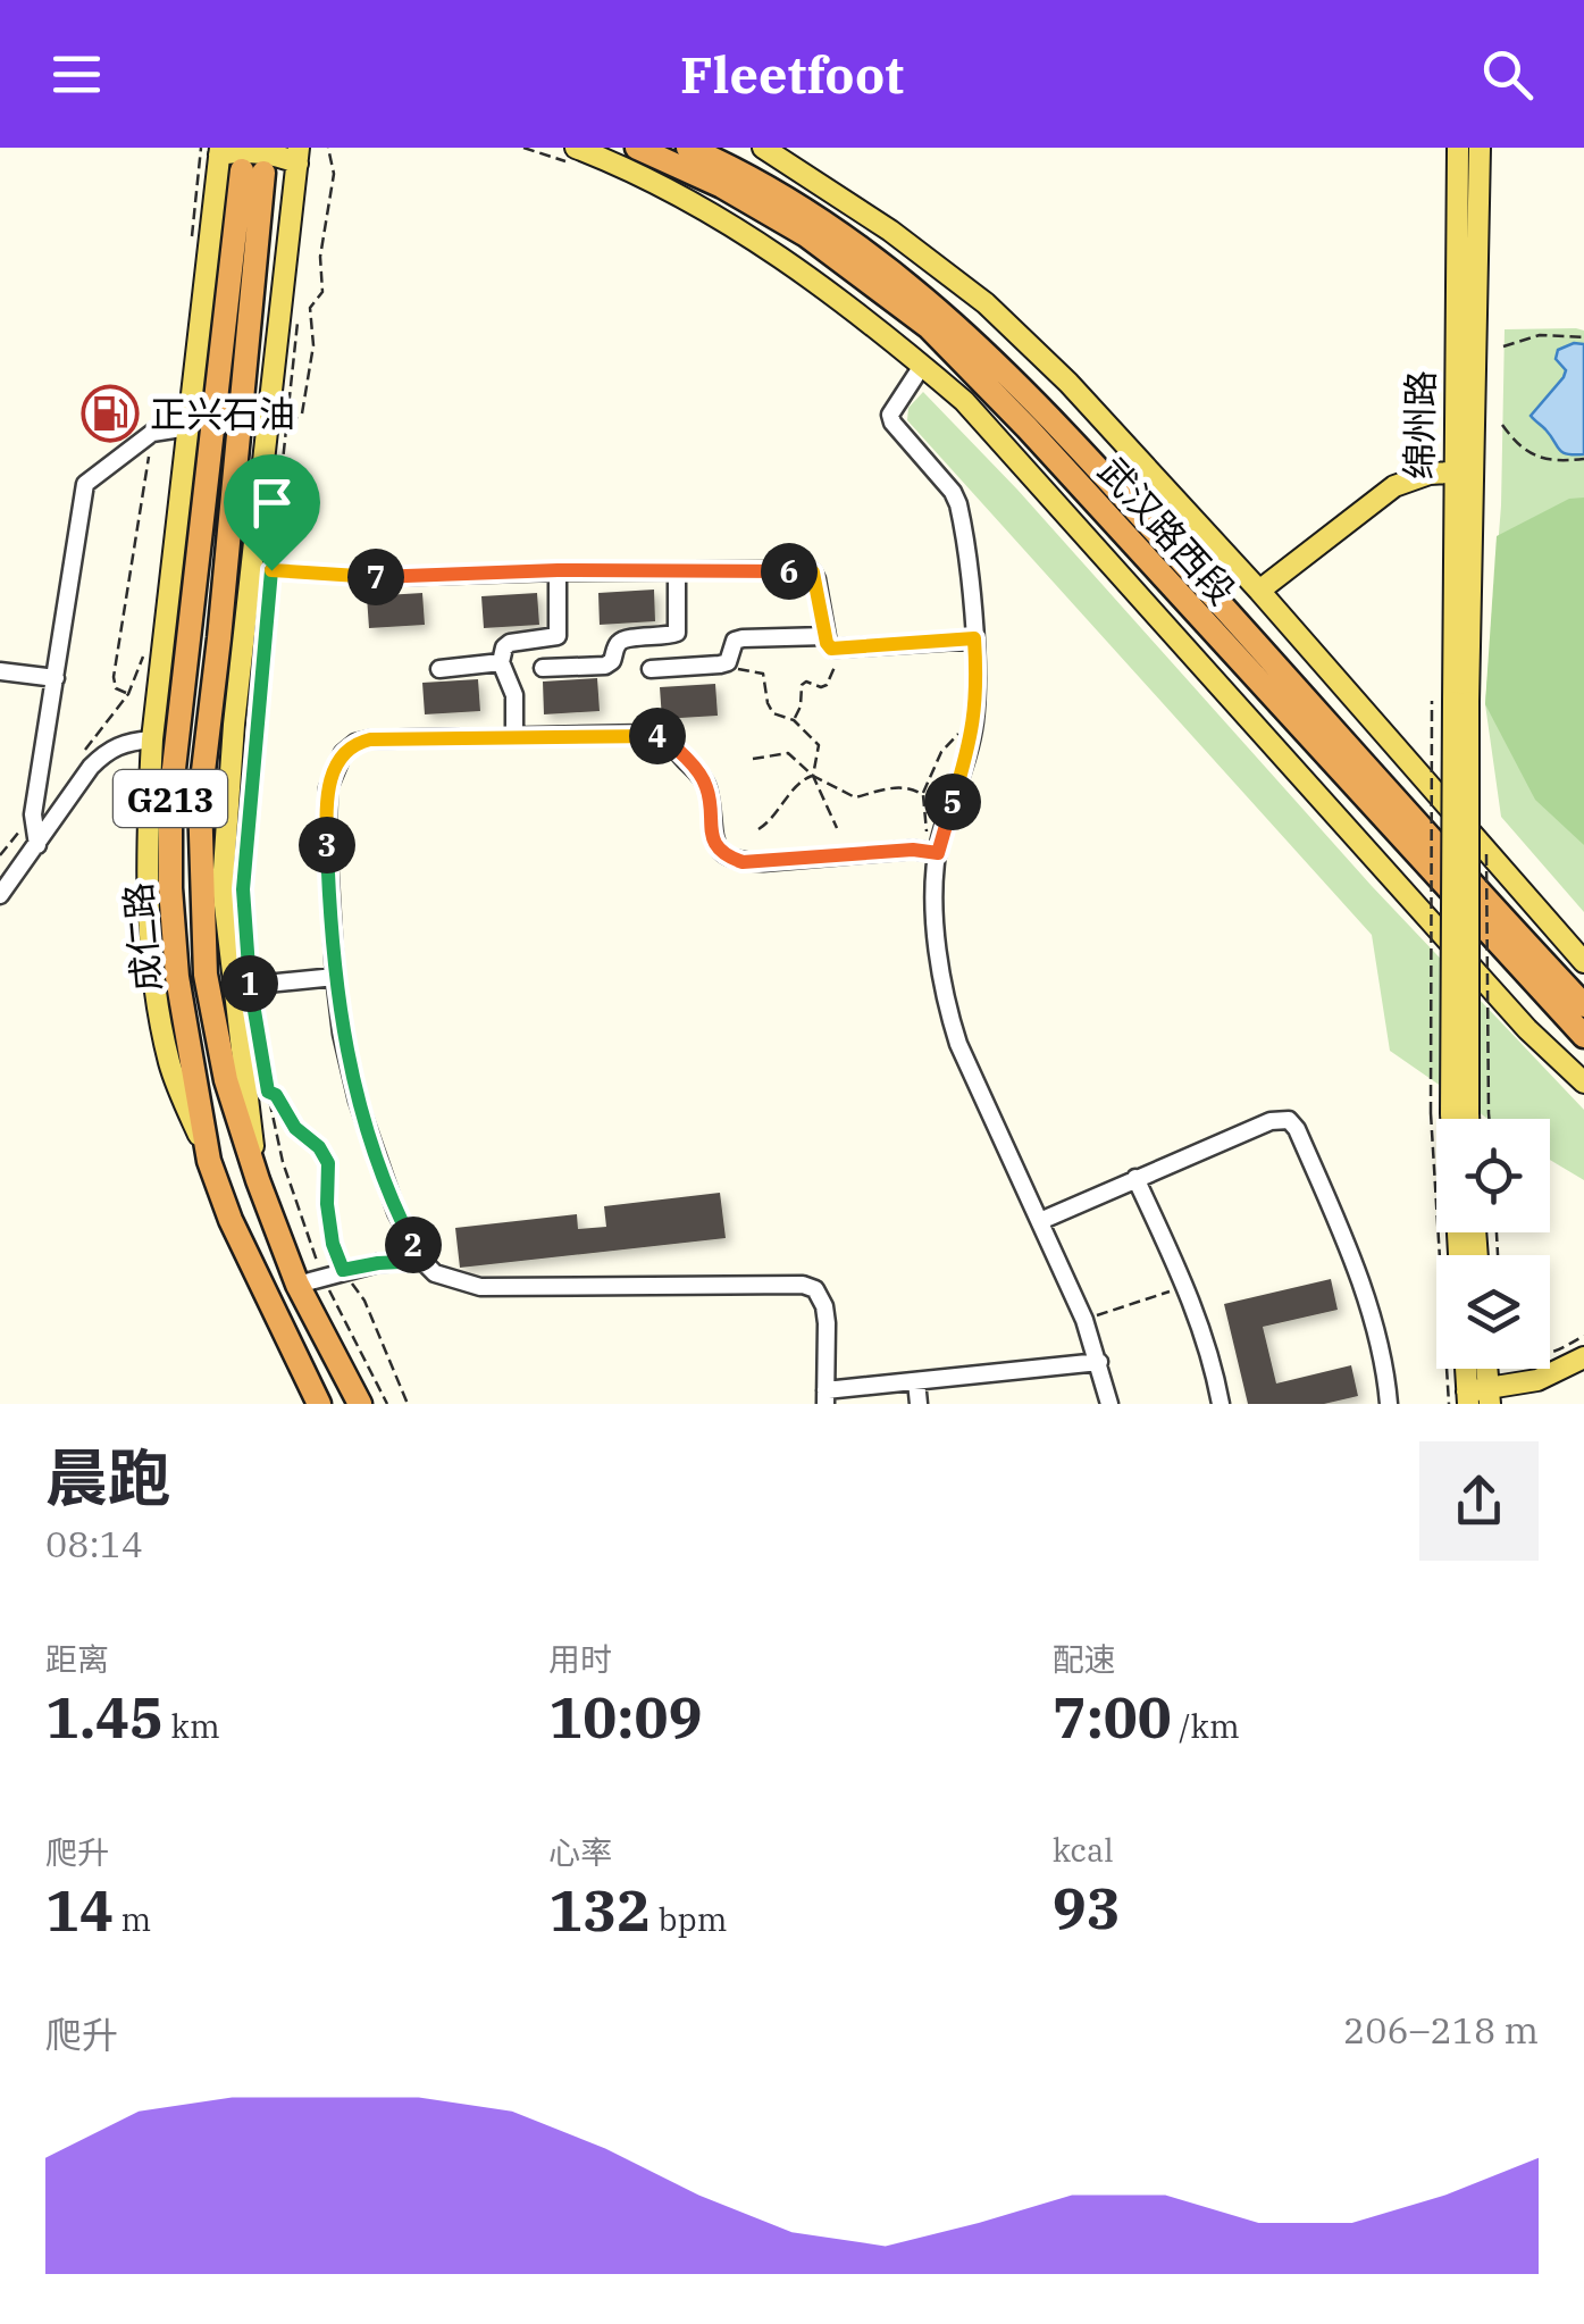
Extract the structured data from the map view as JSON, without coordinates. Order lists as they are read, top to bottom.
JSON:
{
  "streets": {
    "highway": ["武汉路西段", "G213", "成仁路"],
    "main road": ["绵州路"]
  },
  "places": {
    "fuel station": ["正兴石油"]
  },
  "page": {
    "header": "Fleetfoot",
    "pins": [
      "6",
      "7",
      "4",
      "5",
      "3",
      "1",
      "2"
    ],
    "heading": ["晨跑", "08:14"],
    "stats": [
      ["距离", "1.45 km"],
      ["用时", "10:09"],
      ["配速", "7:00 /km"],
      ["爬升", "14 m"],
      ["心率", "132 bpm"],
      ["kcal", "93"]
    ],
    "chart": ["爬升", "206–218 m"]
  }
}
